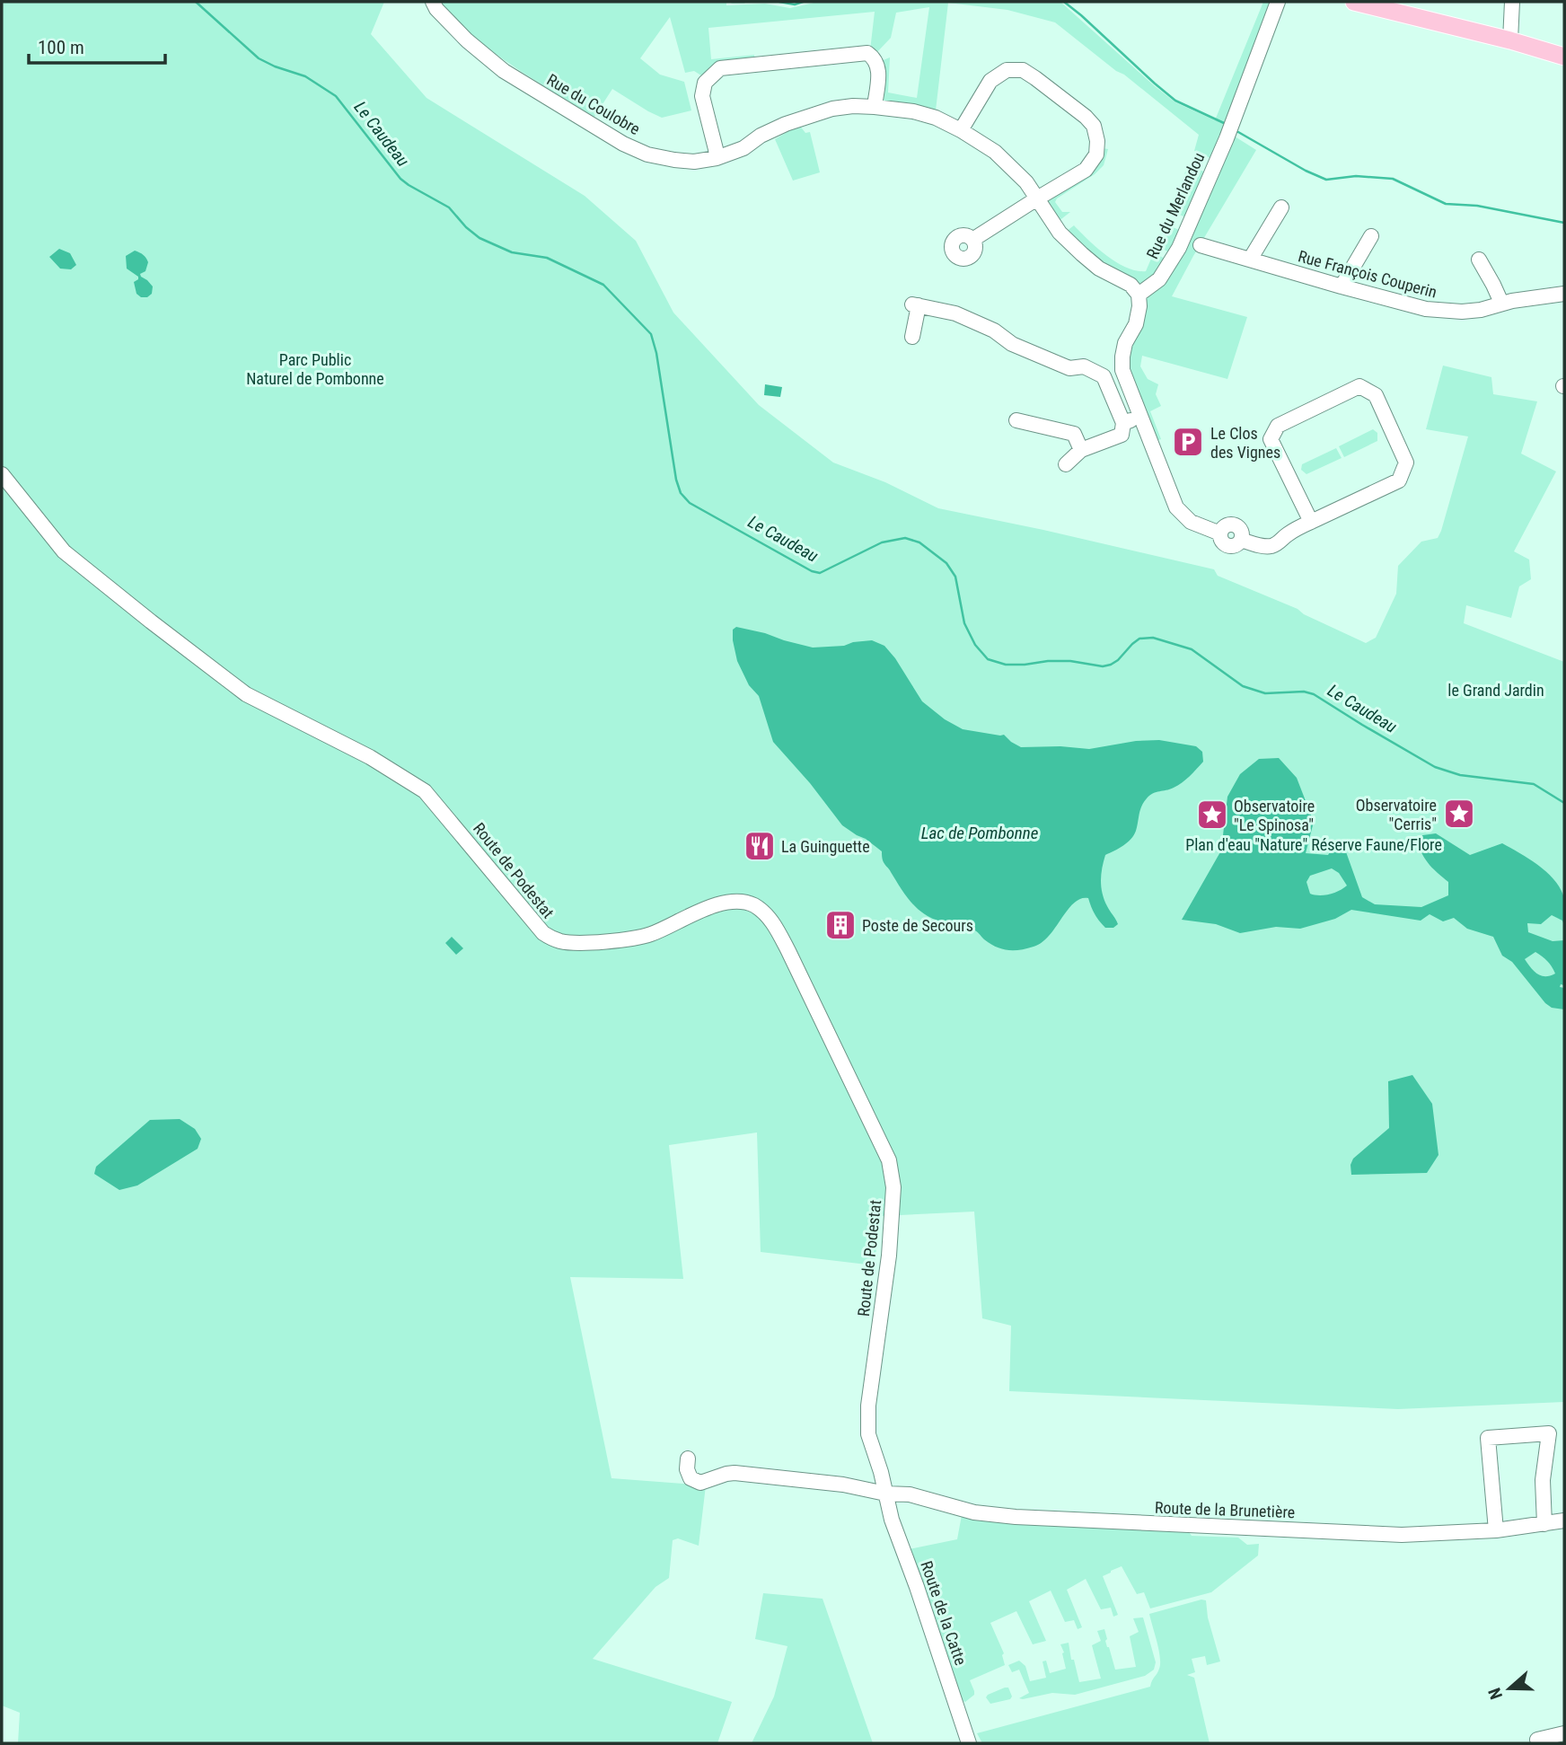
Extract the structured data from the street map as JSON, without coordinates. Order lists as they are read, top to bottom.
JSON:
{
  "streets": {
    "street": [
      "Rue du Coulobre",
      "Rue du Merlandou",
      "Rue François Couperin",
      "Route de Podestat",
      "Route de la Brunetière",
      "Route de la Catte"
    ]
  },
  "crossings": [
    ["Rue du Coulobre", "Rue du Merlandou"],
    ["Route de Podestat", "Route de la Brunetière"],
    ["Route de Podestat", "Route de la Catte"],
    ["Route de la Brunetière", "Route de la Catte"]
  ],
  "water": ["Le Caudeau", "Lac de Pombonne"],
  "parks": ["Parc Public Naturel de Pombonne", "le Grand Jardin", "Plan d'eau \"Nature\" Réserve Faune/Flore"],
  "places": {
    "parking": ["Le Clos des Vignes"],
    "place": ["Observatoire \"Cerris\"", "Observatoire \"Le Spinosa\""],
    "restaurant": ["La Guinguette"],
    "building": ["Poste de Secours"]
  },
  "scale_bar": "100 m",
  "north": "left"
}
